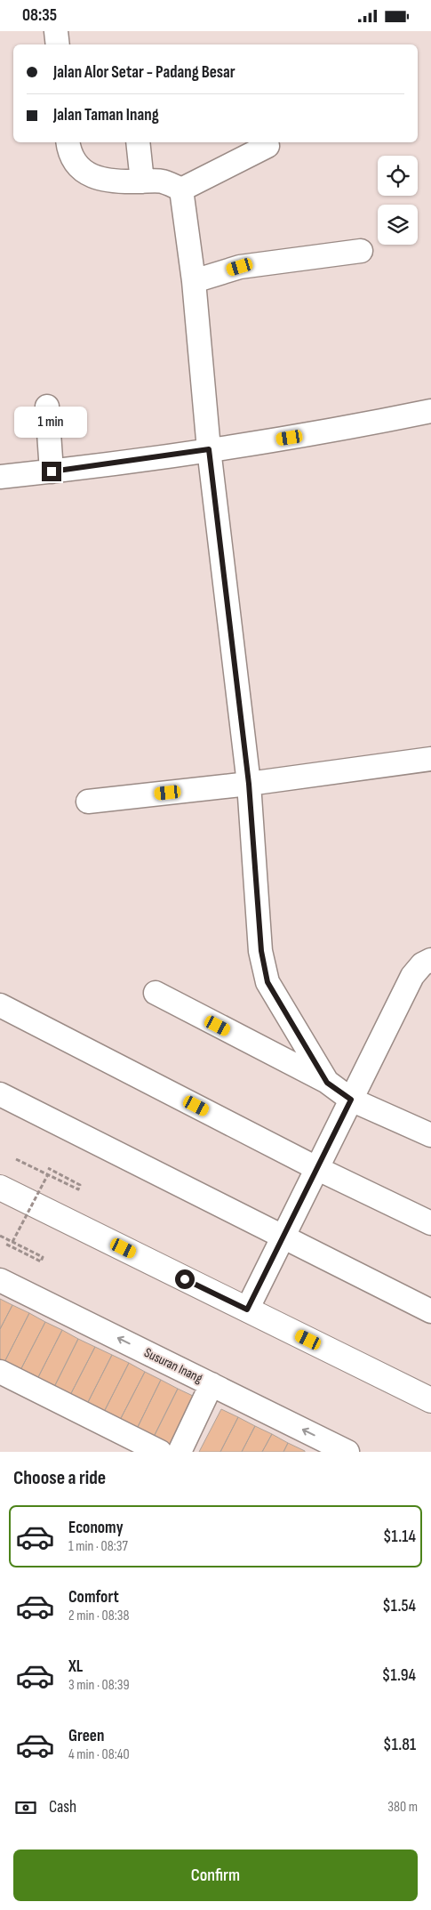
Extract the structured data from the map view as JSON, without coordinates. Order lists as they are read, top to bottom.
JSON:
{
  "streets": {
    "street": ["Susuran Inang"]
  },
  "page": {
    "status": "08:35",
    "banner": ["Jalan Alor Setar - Padang Besar", "Jalan Taman Inang"],
    "bubble": "1 min",
    "heading": "Choose a ride",
    "list": [
      {
        "name": "Economy",
        "note": "1 min · 08:37",
        "value": "$1.14"
      },
      {
        "name": "Comfort",
        "note": "2 min · 08:38",
        "value": "$1.54"
      },
      {
        "name": "XL",
        "note": "3 min · 08:39",
        "value": "$1.94"
      },
      {
        "name": "Green",
        "note": "4 min · 08:40",
        "value": "$1.81"
      }
    ],
    "pay": ["Cash", "380 m"],
    "buttons": "Confirm"
  }
}
